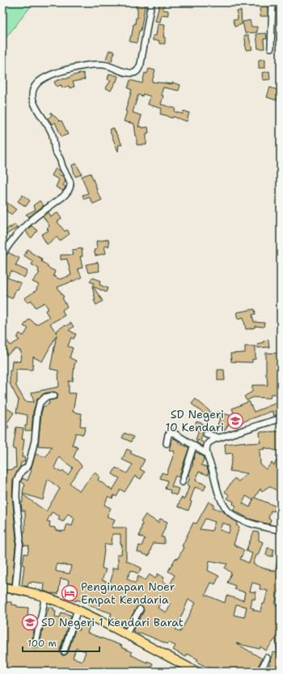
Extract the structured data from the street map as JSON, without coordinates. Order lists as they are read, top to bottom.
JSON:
{
  "places": {
    "school or university": ["SD Negeri 10 Kendari", "SD Negeri 1 Kendari Barat"],
    "hotel": ["Penginapan Noer Empat Kendaria"]
  },
  "scale_bar": "100 m"
}
